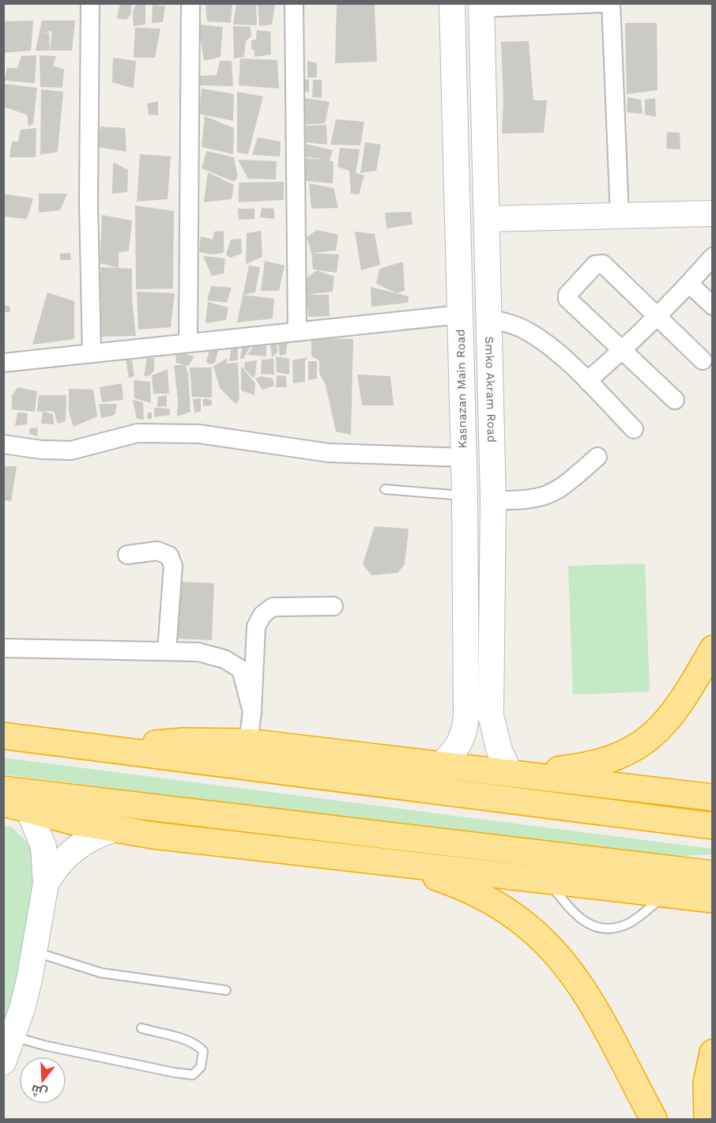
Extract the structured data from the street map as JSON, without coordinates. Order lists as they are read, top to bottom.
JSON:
{
  "streets": {
    "street": ["Kasnazan Main Road", "Smko Akram Road"]
  },
  "north": "bottom"
}
